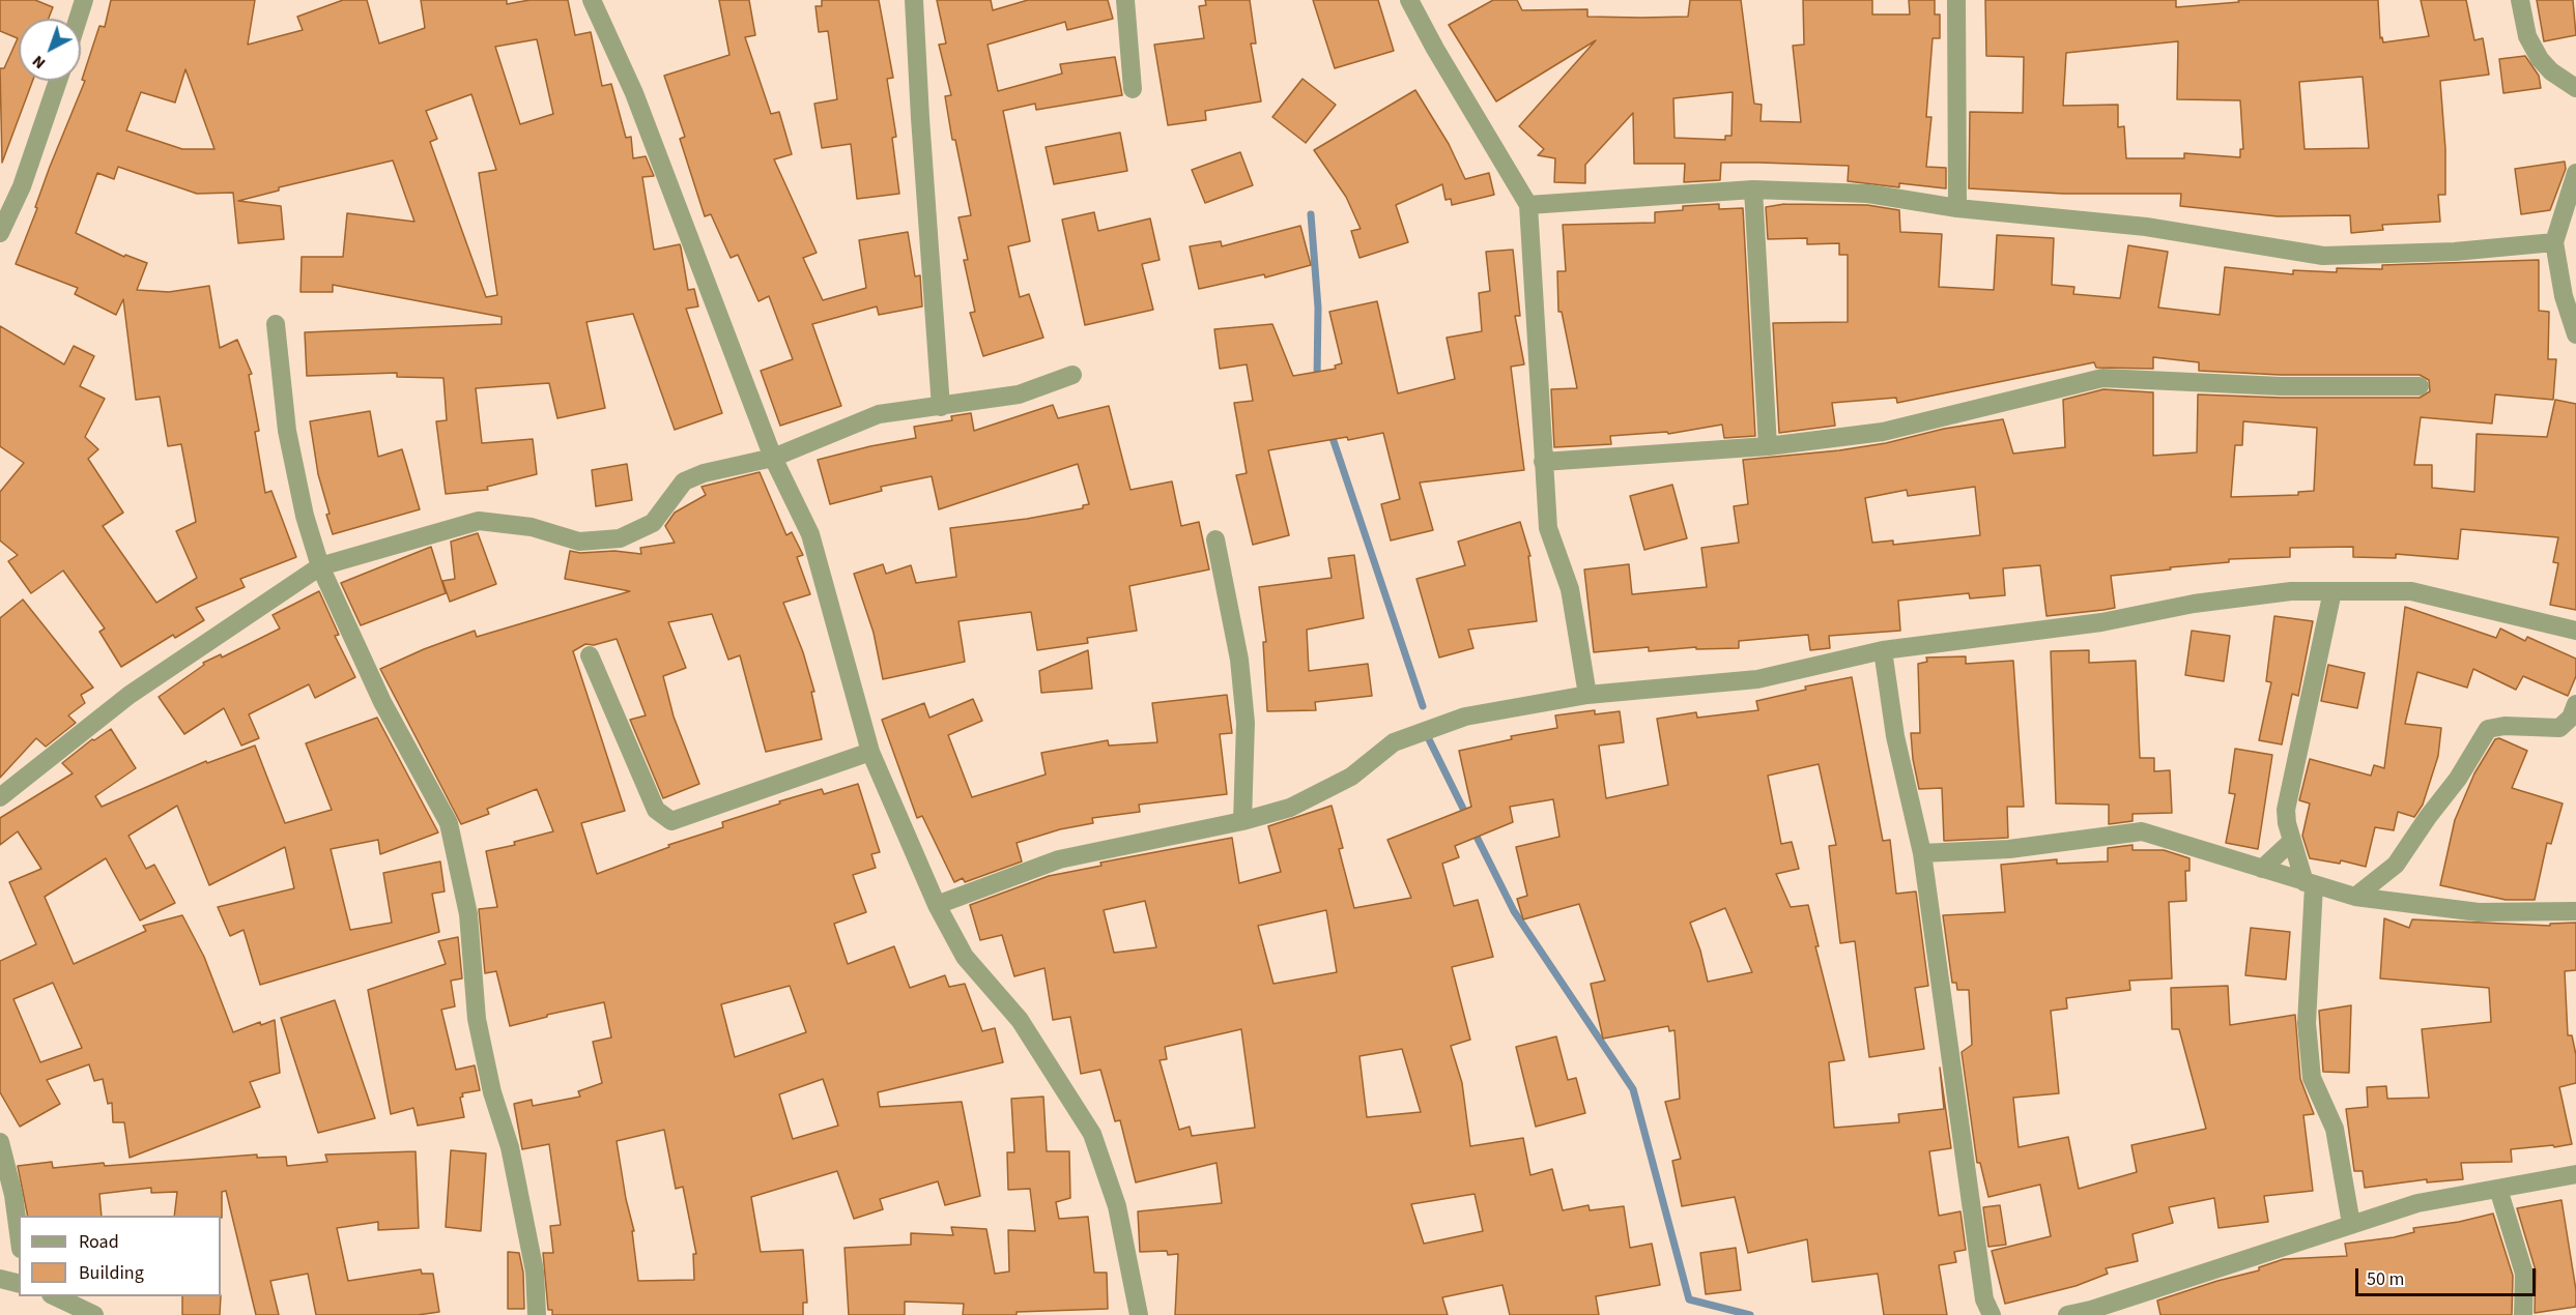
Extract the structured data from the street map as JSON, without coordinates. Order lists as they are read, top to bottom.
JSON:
{
  "legend": ["Road", "Building"],
  "scale_bar": "50 m",
  "north": "bottom left"
}
